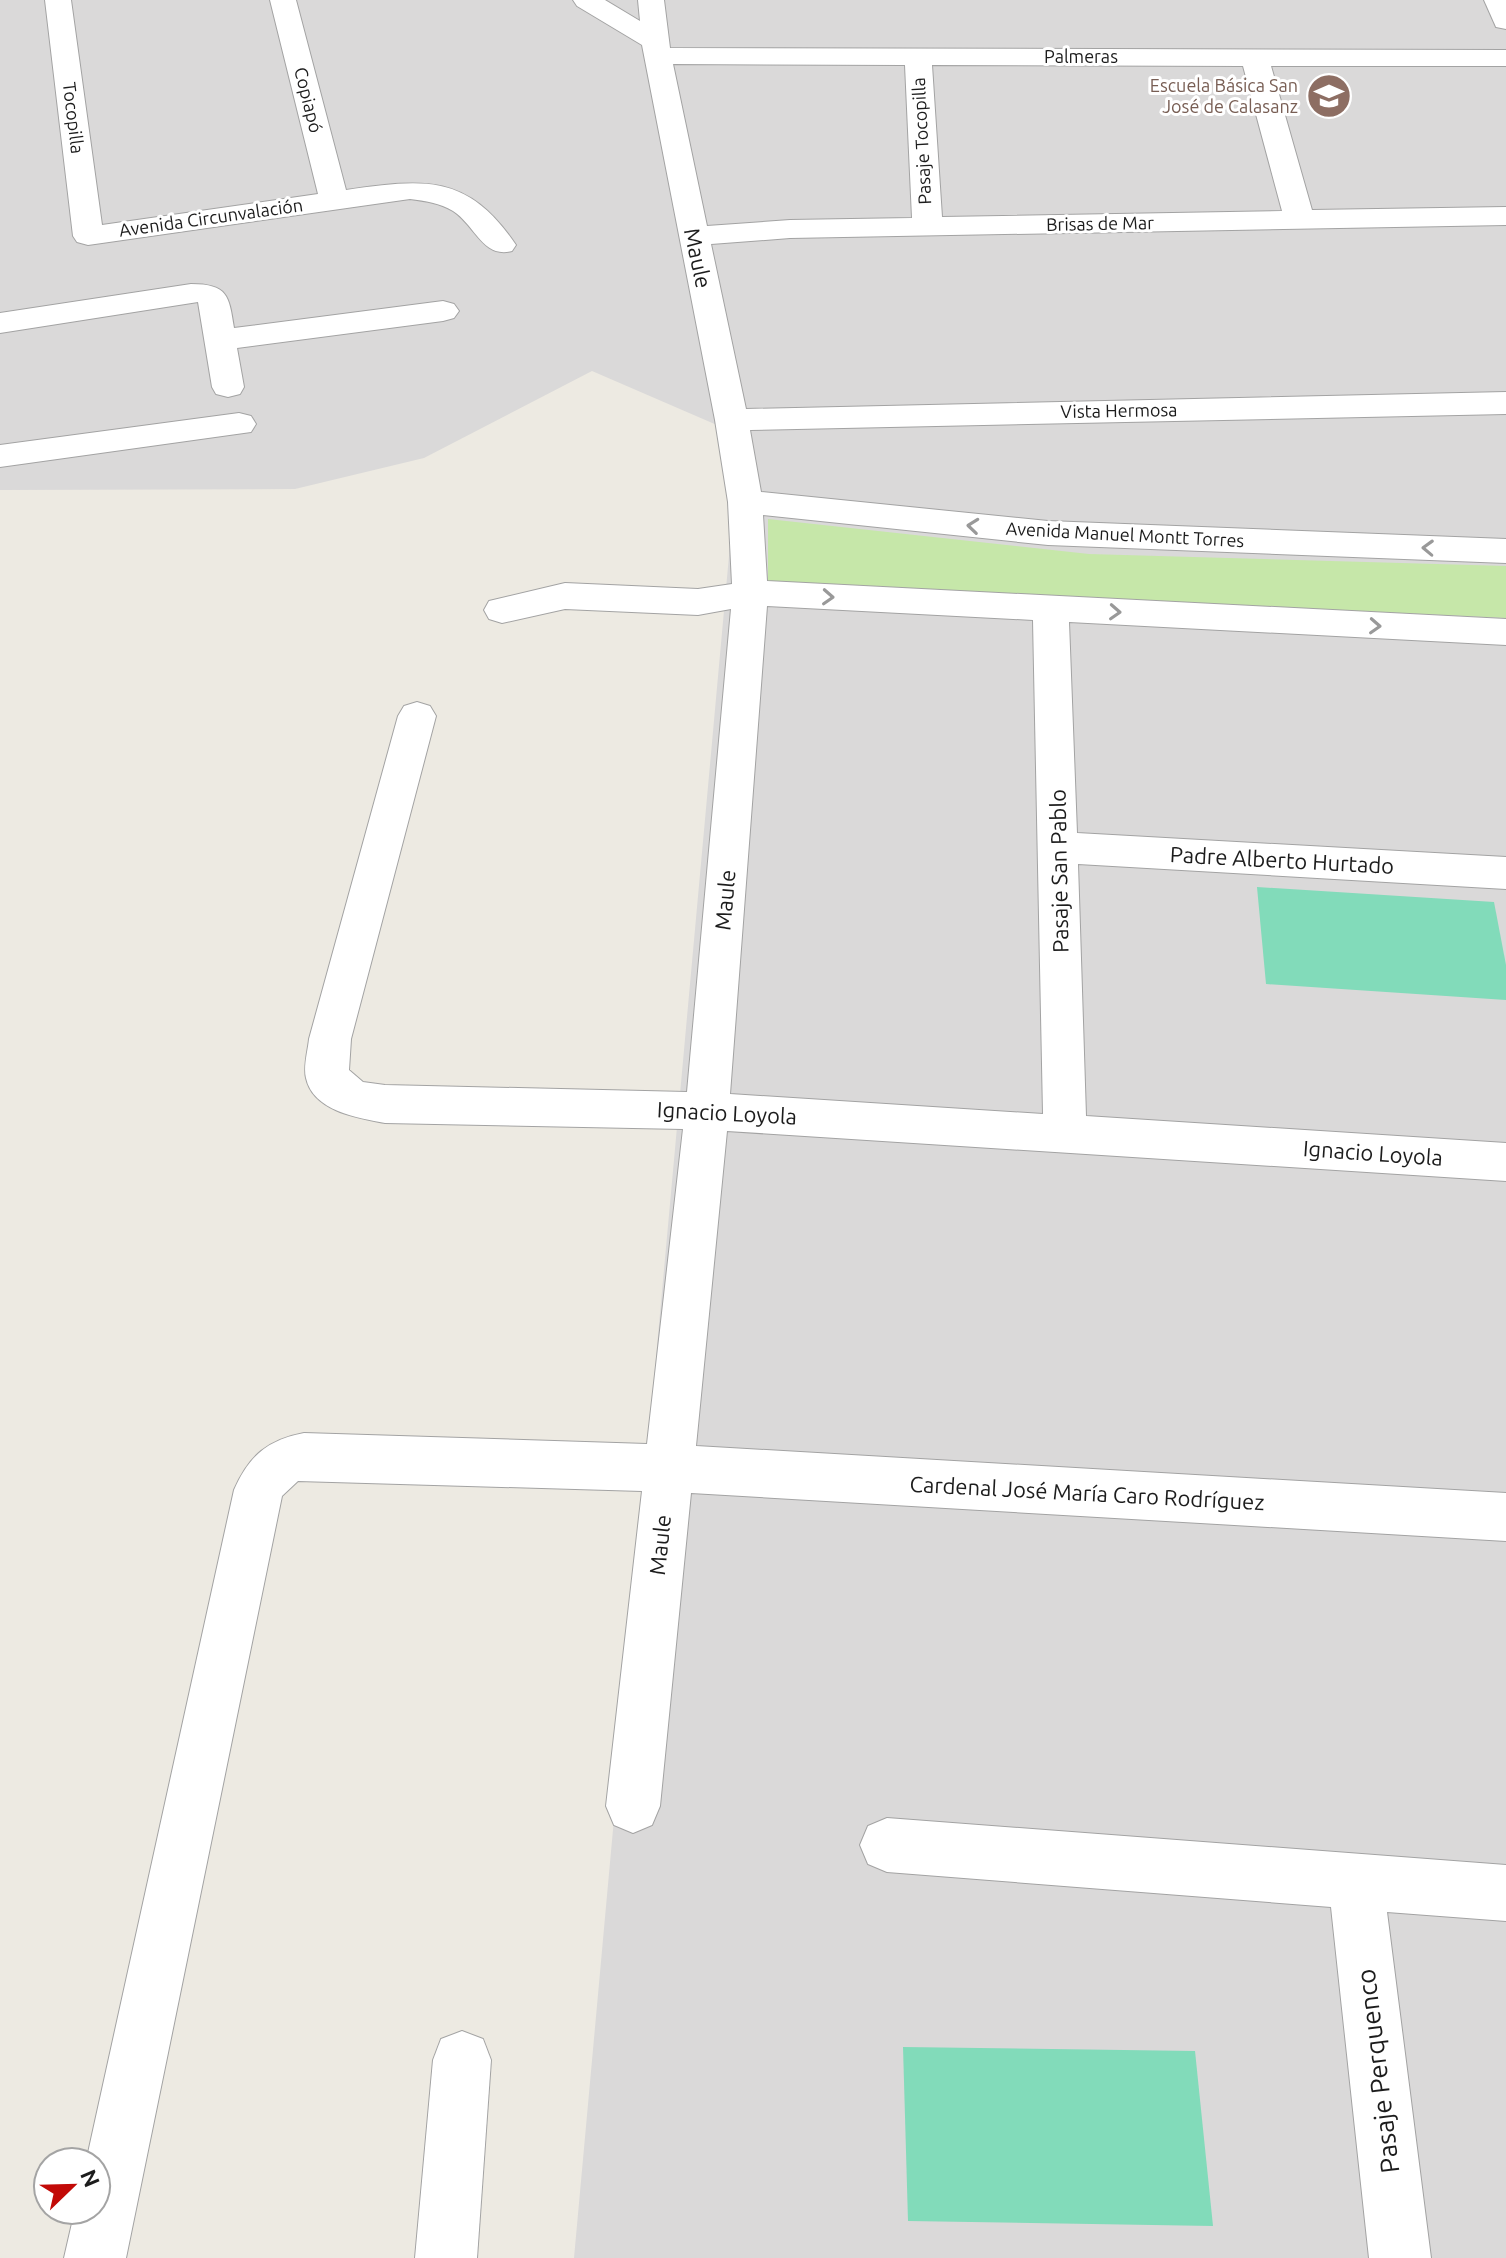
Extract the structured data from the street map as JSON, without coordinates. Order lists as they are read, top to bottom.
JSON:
{
  "streets": {
    "street": [
      "Palmeras",
      "Copiapó",
      "Tocopilla",
      "Pasaje Tocopilla",
      "Avenida Circunvalación",
      "Brisas de Mar",
      "Maule",
      "Vista Hermosa",
      "Avenida Manuel Montt Torres",
      "Padre Alberto Hurtado",
      "Pasaje San Pablo",
      "Ignacio Loyola",
      "Cardenal José María Caro Rodríguez",
      "Pasaje Perquenco"
    ]
  },
  "crossings": [
    ["Palmeras", "Pasaje Tocopilla"],
    ["Palmeras", "Maule"],
    ["Copiapó", "Avenida Circunvalación"],
    ["Tocopilla", "Avenida Circunvalación"],
    ["Pasaje Tocopilla", "Brisas de Mar"],
    ["Brisas de Mar", "Maule"],
    ["Maule", "Vista Hermosa"],
    ["Maule", "Avenida Manuel Montt Torres"],
    ["Maule", "Ignacio Loyola"],
    ["Maule", "Cardenal José María Caro Rodríguez"],
    ["Padre Alberto Hurtado", "Pasaje San Pablo"],
    ["Pasaje San Pablo", "Ignacio Loyola"]
  ],
  "places": {
    "school or university": ["Escuela Básica San José de Calasanz"]
  },
  "north": "top right"
}
